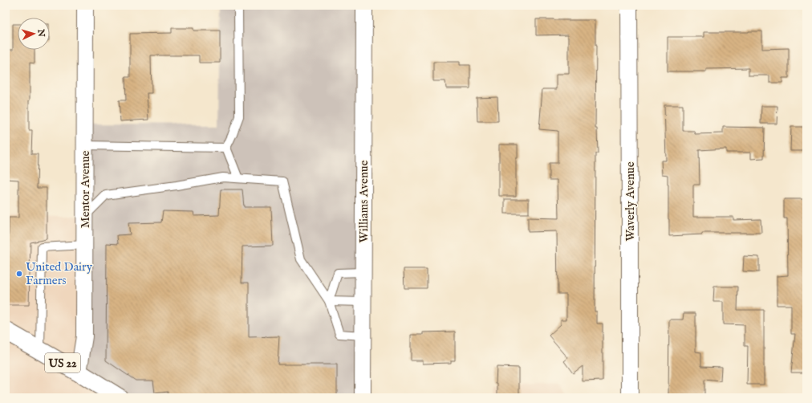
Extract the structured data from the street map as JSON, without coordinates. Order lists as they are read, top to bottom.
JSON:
{
  "streets": {
    "main road": ["US 22"],
    "street": ["Mentor Avenue", "Williams Avenue", "Waverly Avenue"]
  },
  "crossings": [
    ["Mentor Avenue", "US 22"]
  ],
  "places": ["United Dairy Farmers"],
  "north": "right"
}
